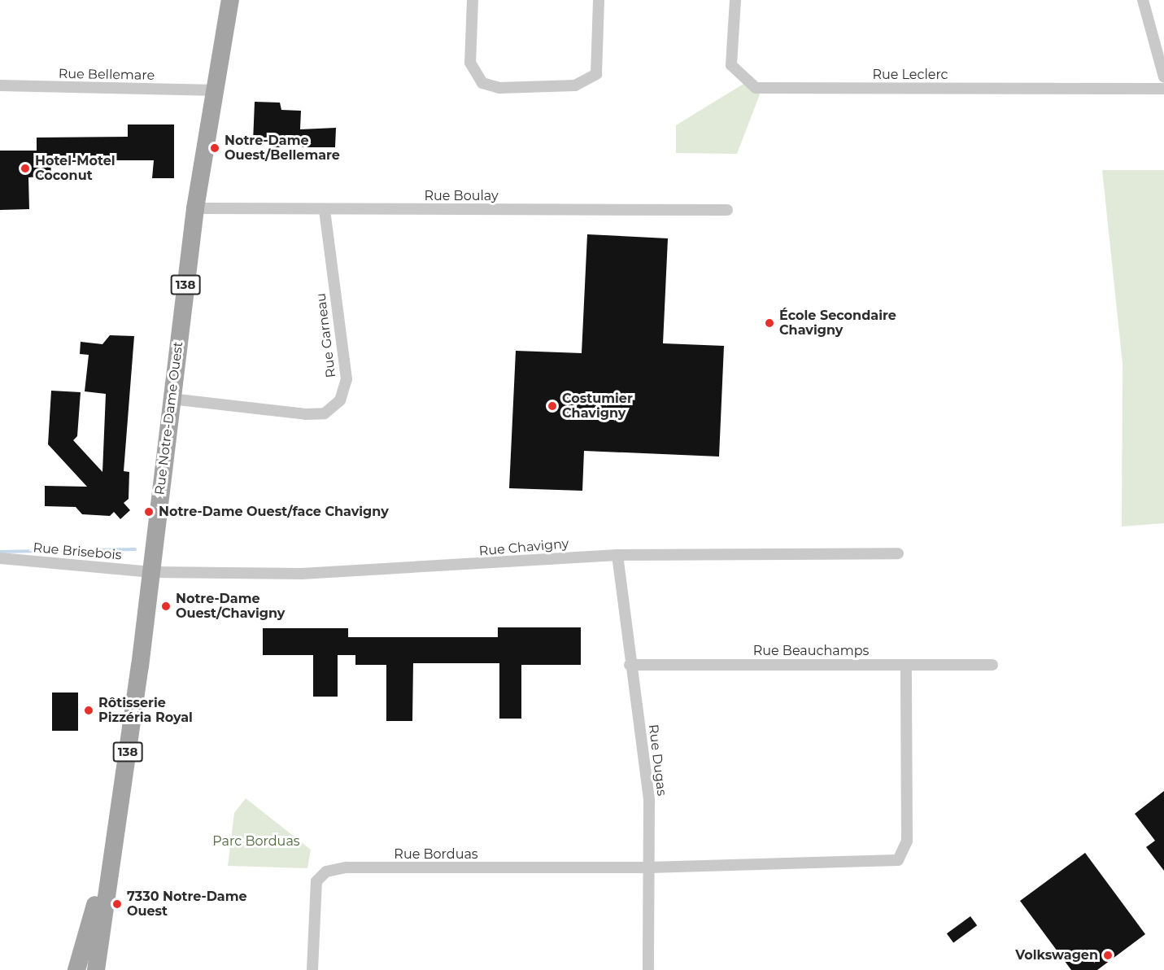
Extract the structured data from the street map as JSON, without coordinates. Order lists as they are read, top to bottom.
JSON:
{
  "streets": {
    "main road": ["138", "Rue Notre-Dame Ouest"],
    "street": [
      "Rue Bellemare",
      "Rue Leclerc",
      "Rue Boulay",
      "Rue Garneau",
      "Rue Chavigny",
      "Rue Brisebois",
      "Rue Beauchamps",
      "Rue Dugas",
      "Rue Borduas"
    ]
  },
  "crossings": [
    ["Rue Bellemare", "Rue Notre-Dame Ouest"],
    ["Rue Boulay", "Rue Garneau"],
    ["Rue Boulay", "Rue Notre-Dame Ouest"],
    ["Rue Garneau", "Rue Notre-Dame Ouest"],
    ["Rue Notre-Dame Ouest", "Rue Chavigny"],
    ["Rue Notre-Dame Ouest", "Rue Brisebois"],
    ["Rue Chavigny", "Rue Brisebois"],
    ["Rue Chavigny", "Rue Dugas"],
    ["Rue Beauchamps", "Rue Dugas"],
    ["Rue Beauchamps", "Rue Borduas"],
    ["Rue Dugas", "Rue Borduas"]
  ],
  "parks": ["Parc Borduas"],
  "places": [
    "Notre-Dame Ouest/Bellemare",
    "Hotel-Motel Coconut",
    "École Secondaire Chavigny",
    "Costumier Chavigny",
    "Notre-Dame Ouest/face Chavigny",
    "Notre-Dame Ouest/Chavigny",
    "Rôtisserie Pizzéria Royal",
    "7330 Notre-Dame Ouest",
    "Volkswagen"
  ]
}
